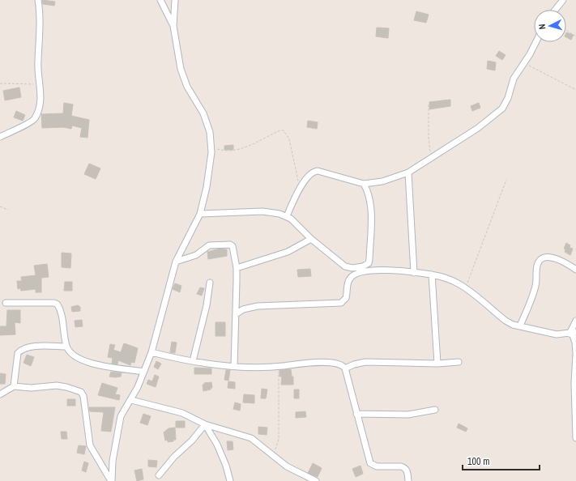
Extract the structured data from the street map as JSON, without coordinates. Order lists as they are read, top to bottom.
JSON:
{
  "scale_bar": "100 m",
  "north": "left"
}
